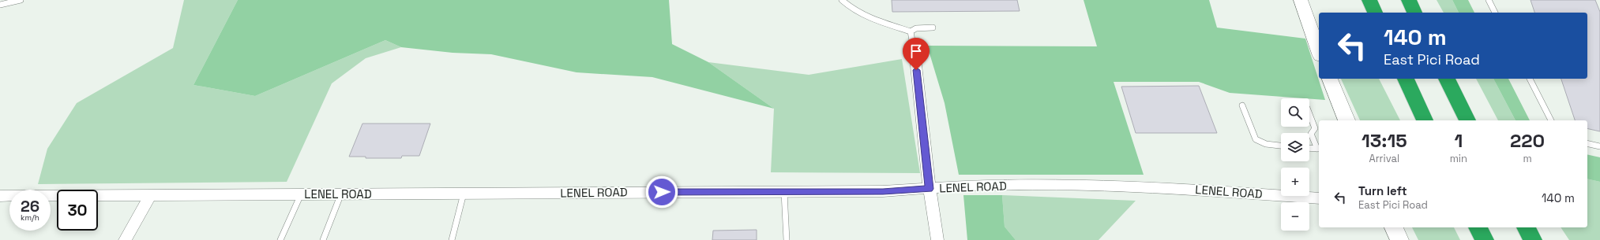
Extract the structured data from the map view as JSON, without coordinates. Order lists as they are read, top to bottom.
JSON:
{
  "streets": {
    "street": ["LENEL ROAD"]
  },
  "page": {
    "turn": ["140 m", "East Pici Road"],
    "map_buttons": ["+", "−"],
    "eta": [
      "13:15",
      "Arrival",
      "1",
      "min",
      "220",
      "m"
    ],
    "list": [
      {
        "name": "Turn left",
        "note": "East Pici Road",
        "value": "140 m"
      }
    ],
    "speed": "26 km/h",
    "limit": "30"
  }
}
